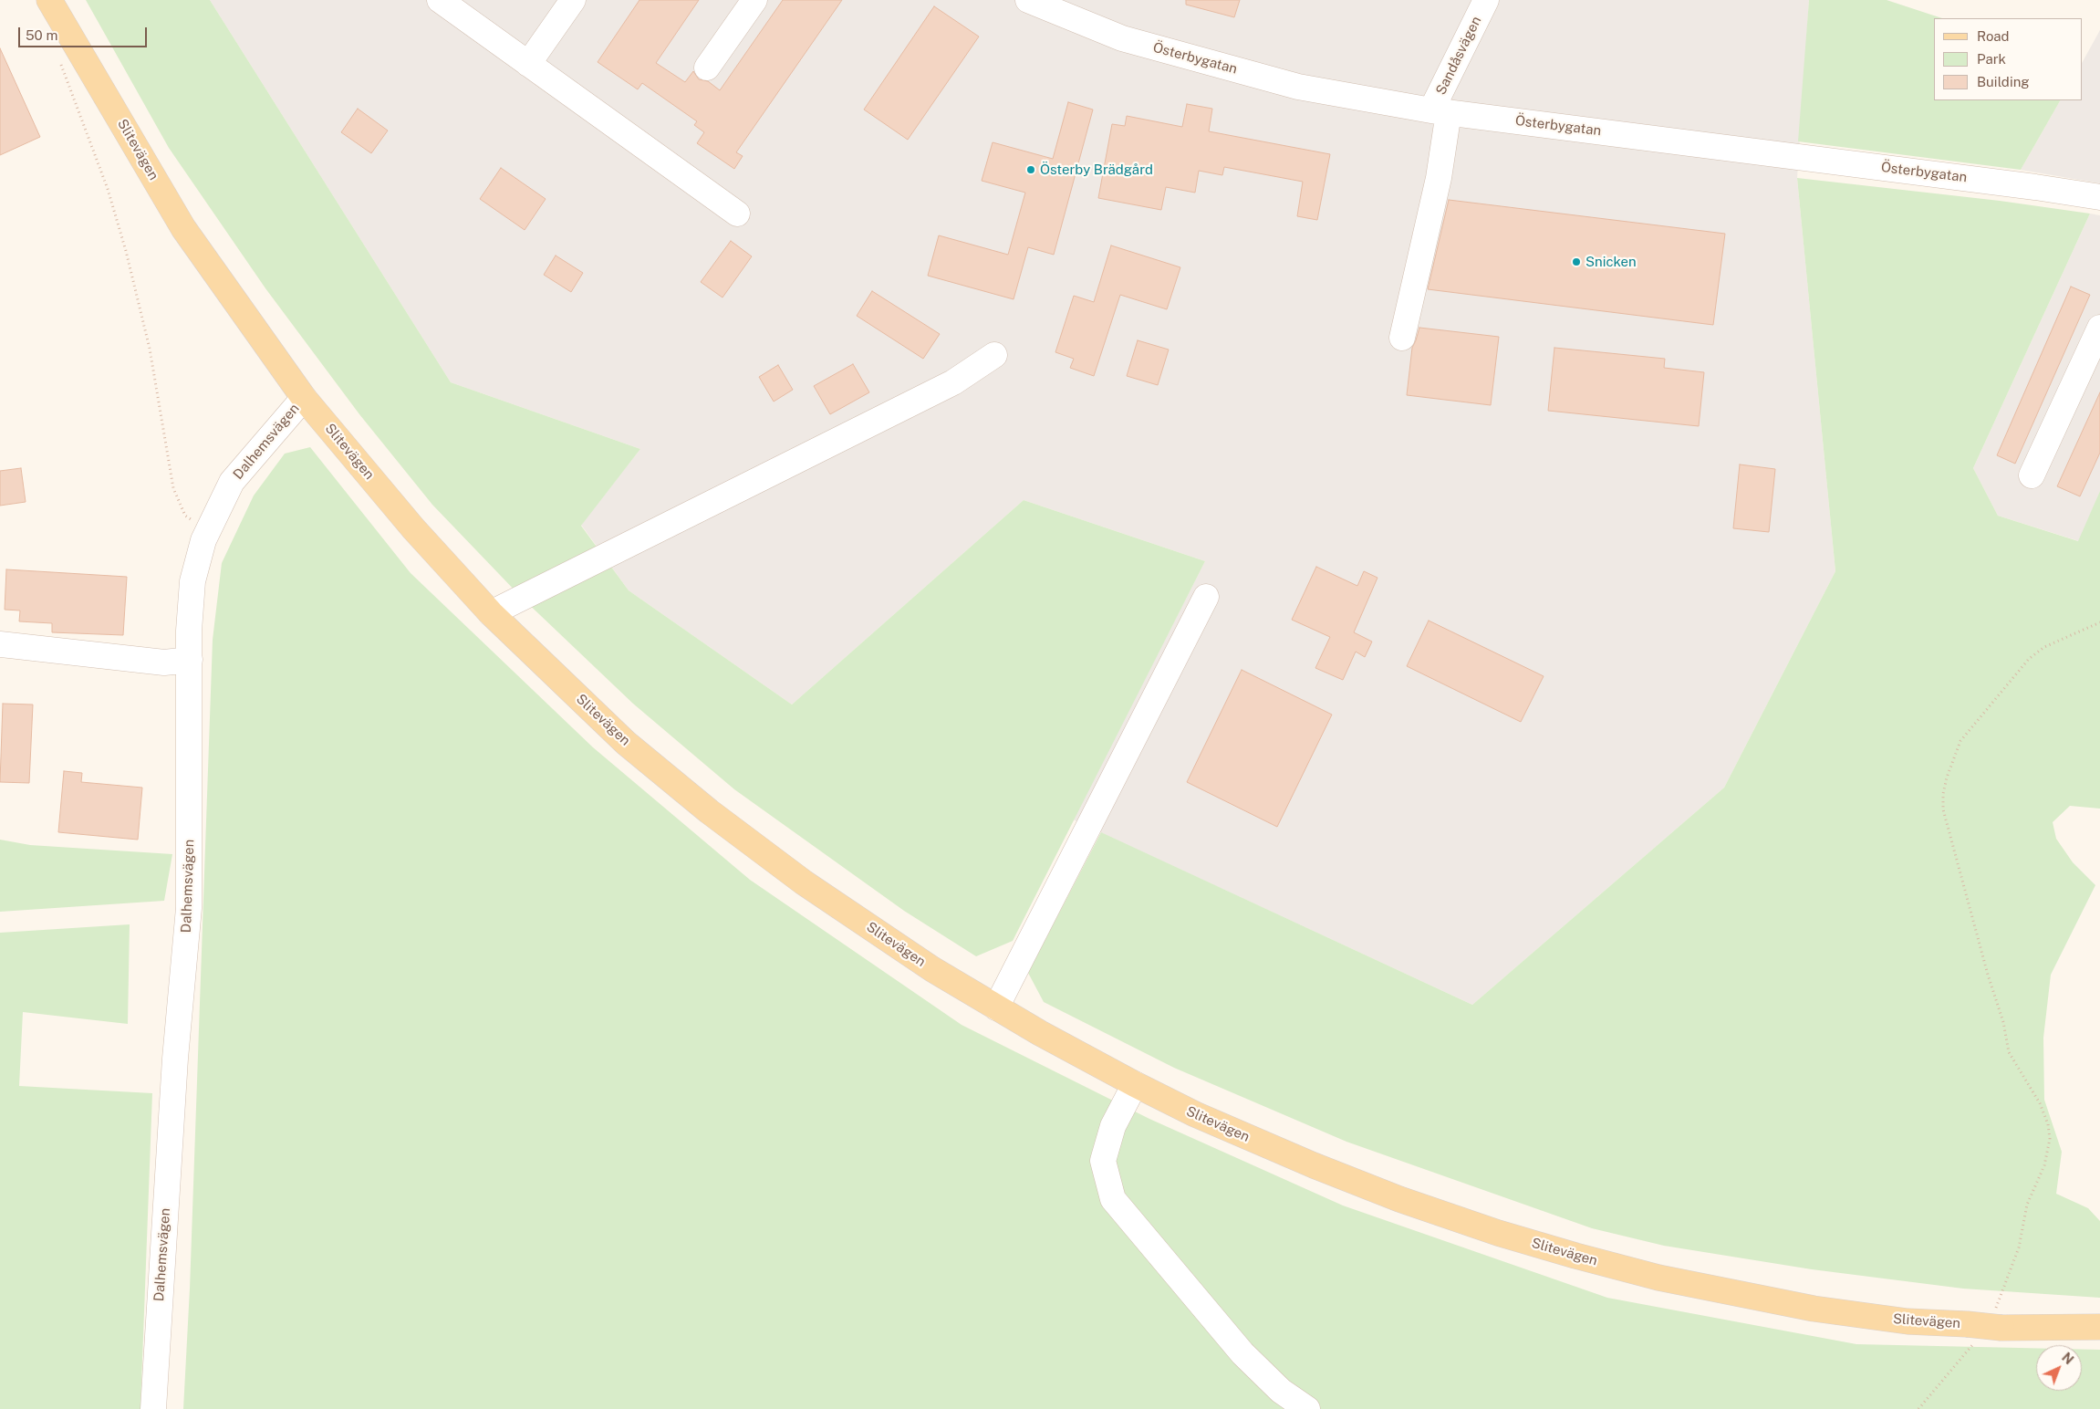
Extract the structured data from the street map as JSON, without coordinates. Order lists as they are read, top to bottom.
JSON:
{
  "streets": {
    "main road": ["Slitevägen"],
    "street": ["Sandåsvägen", "Österbygatan", "Dalhemsvägen"]
  },
  "crossings": [
    ["Sandåsvägen", "Österbygatan"],
    ["Slitevägen", "Dalhemsvägen"]
  ],
  "places": ["Österby Brädgård", "Snicken"],
  "legend": ["Road", "Park", "Building"],
  "scale_bar": "50 m",
  "north": "top right"
}
